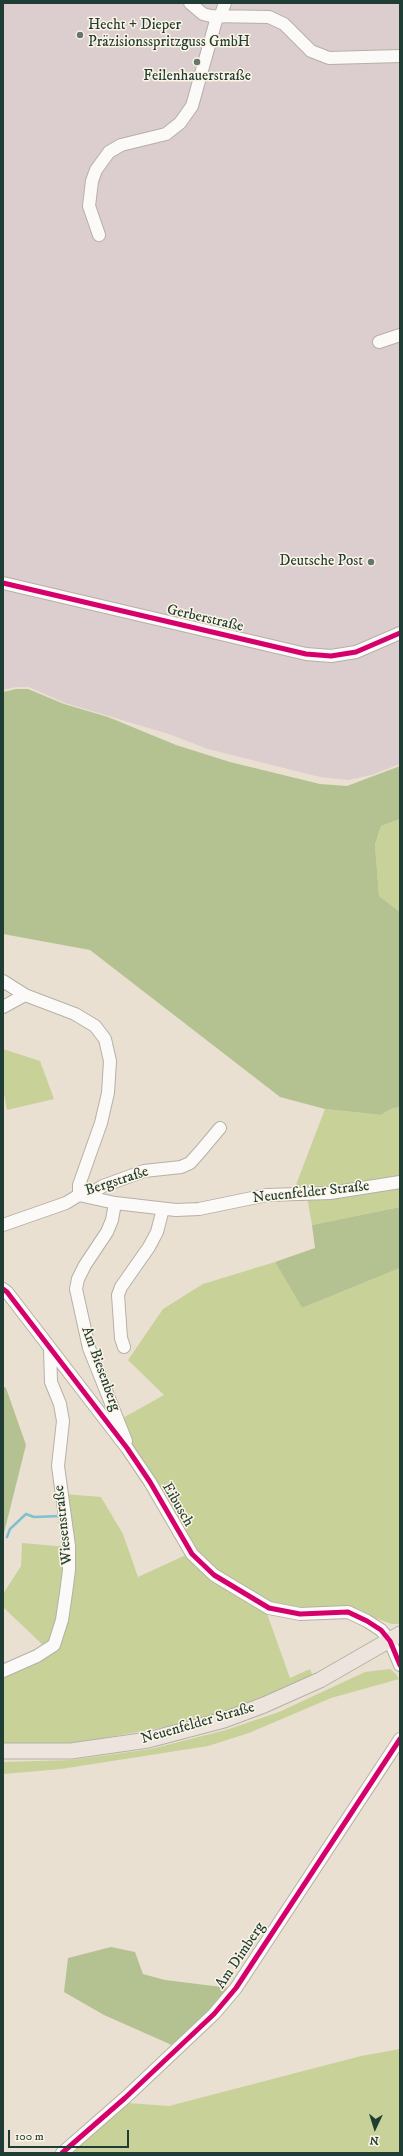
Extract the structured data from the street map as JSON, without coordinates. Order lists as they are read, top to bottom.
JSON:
{
  "streets": {
    "main road": ["Neuenfelder Straße"],
    "street": [
      "Gerberstraße",
      "Bergstraße",
      "Am Biesenberg",
      "Eibusch",
      "Wiesenstraße",
      "Am Dimberg"
    ]
  },
  "crossings": [
    ["Bergstraße", "Neuenfelder Straße"],
    ["Neuenfelder Straße", "Am Biesenberg"],
    ["Neuenfelder Straße", "Eibusch"],
    ["Am Biesenberg", "Eibusch"],
    ["Eibusch", "Wiesenstraße"]
  ],
  "places": ["Hecht + Dieper Präzisionsspritzguss GmbH", "Feilenhauerstraße", "Deutsche Post"],
  "scale_bar": "100 m",
  "north": "bottom"
}
